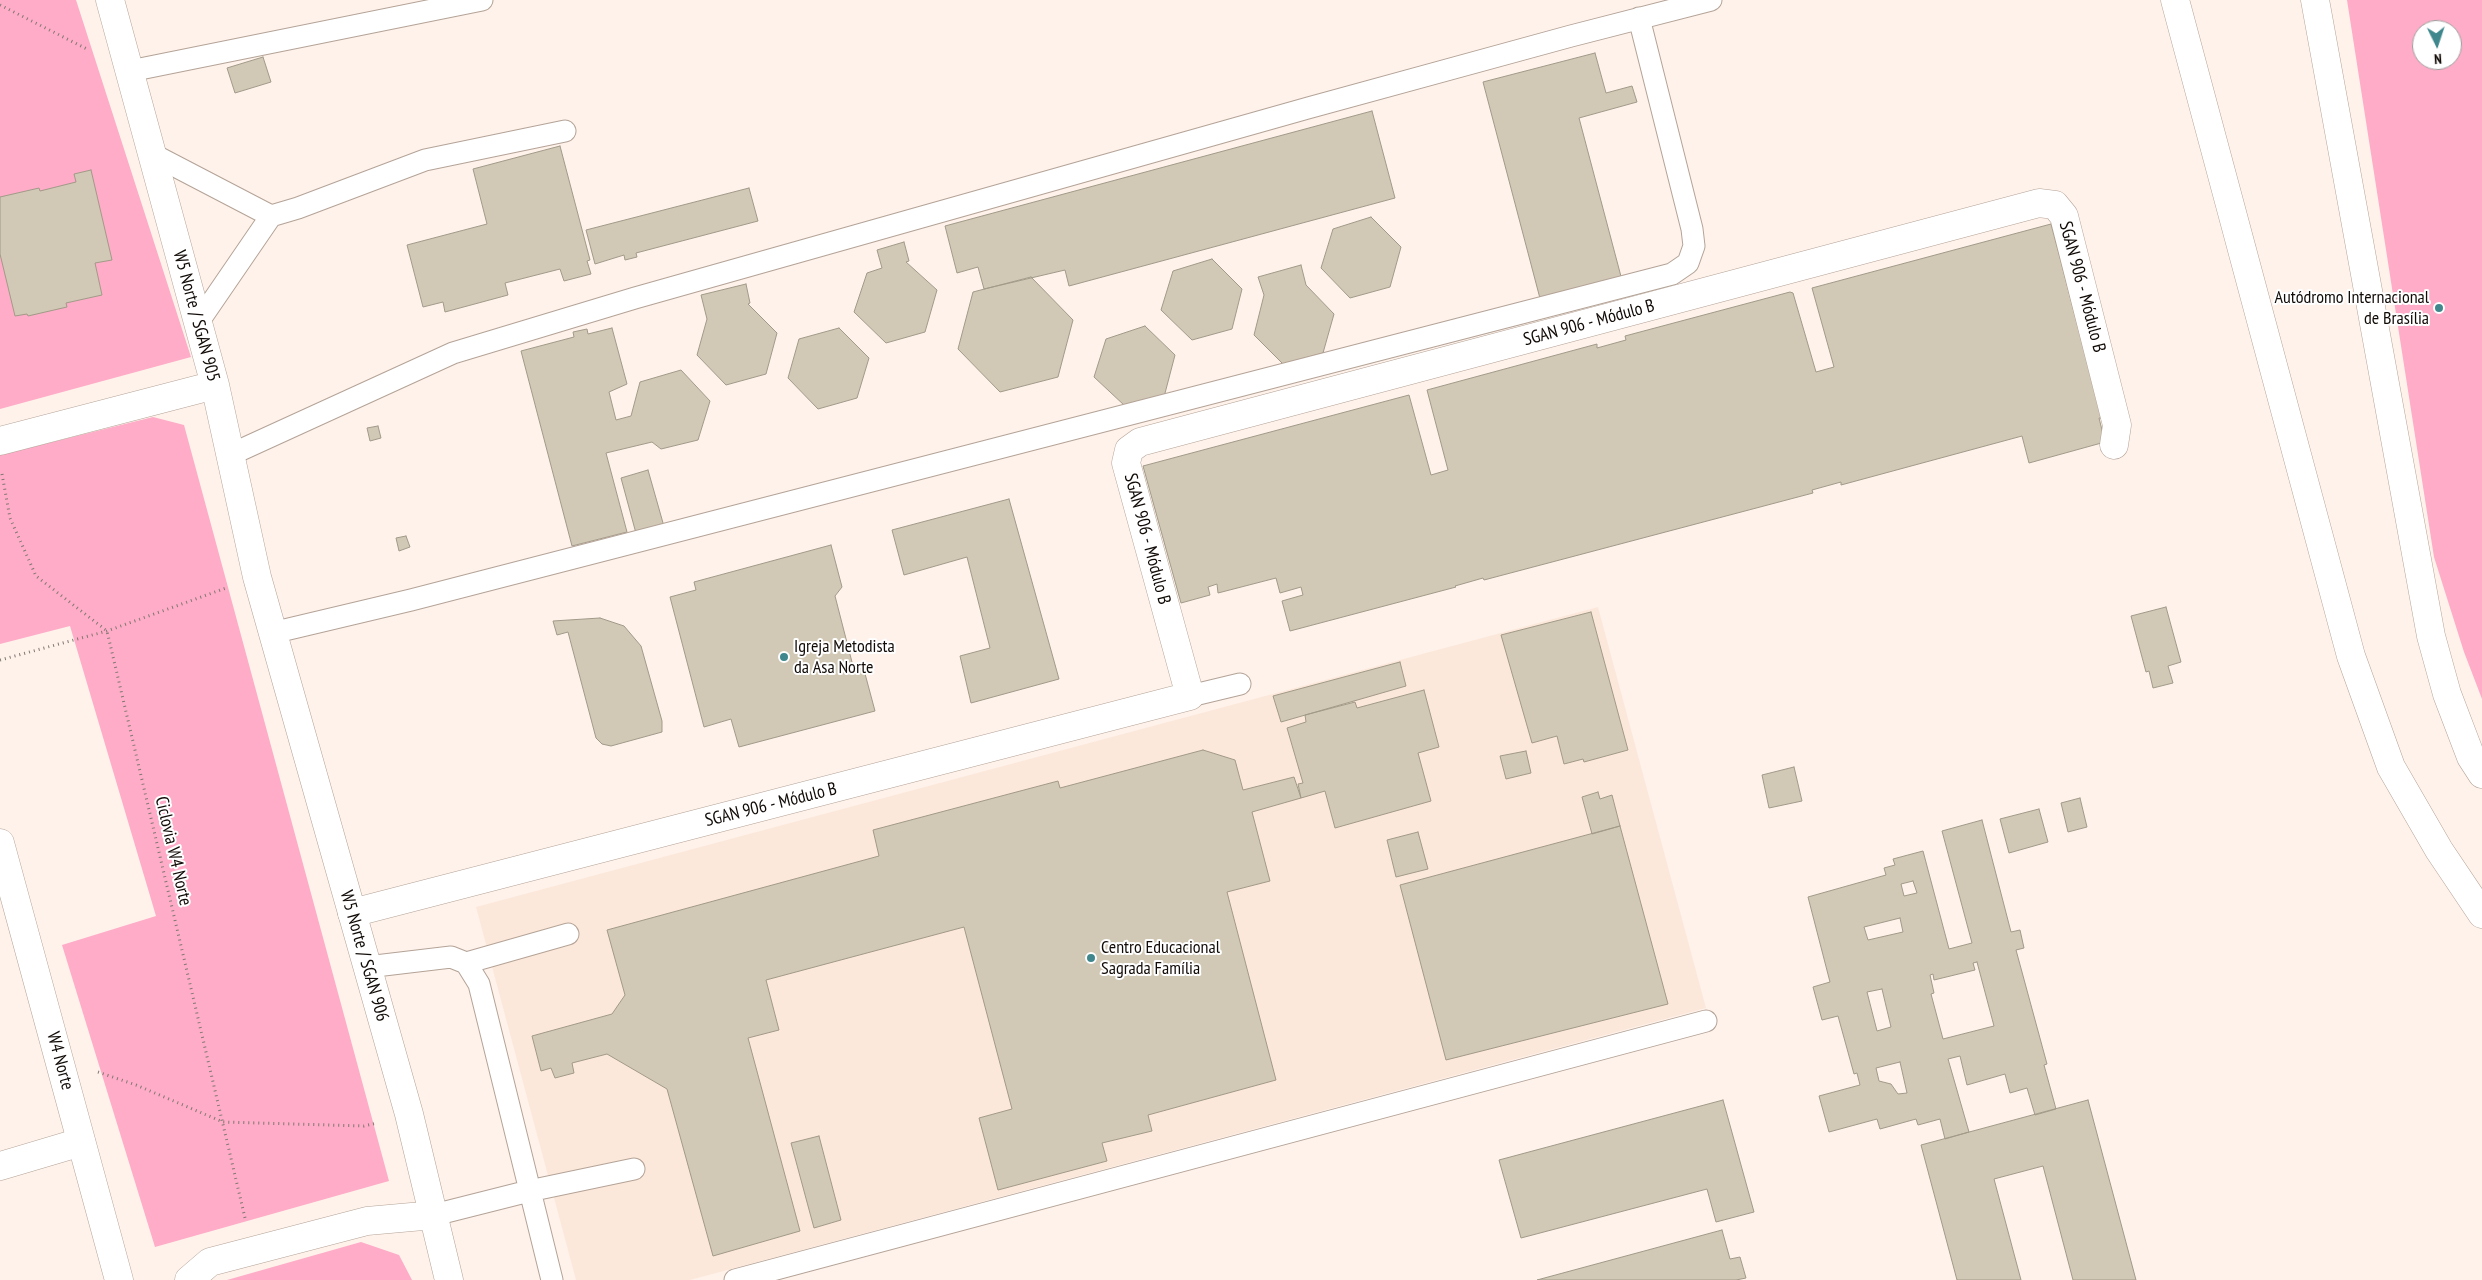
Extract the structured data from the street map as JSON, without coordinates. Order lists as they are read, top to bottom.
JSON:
{
  "streets": {
    "street": [
      "SGAN 906 - Módulo B",
      "W5 Norte / SGAN 905",
      "W5 Norte / SGAN 906",
      "W4 Norte"
    ],
    "path": ["Ciclovia W4 Norte"]
  },
  "crossings": [
    ["SGAN 906 - Módulo B", "W5 Norte / SGAN 906"],
    ["W5 Norte / SGAN 905", "W5 Norte / SGAN 906"]
  ],
  "places": ["Autódromo Internacional de Brasília", "Igreja Metodista da Asa Norte", "Centro Educacional Sagrada Família"],
  "north": "bottom"
}
